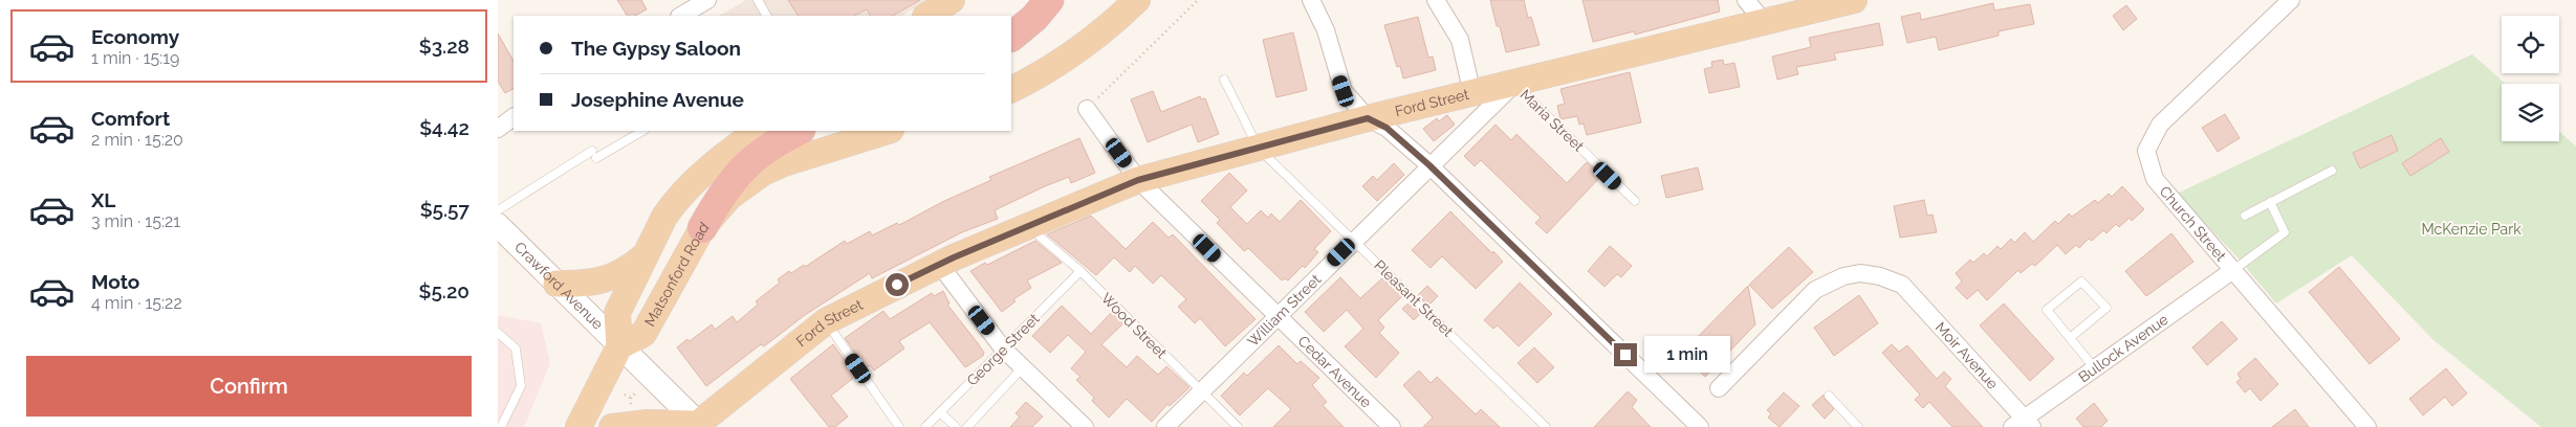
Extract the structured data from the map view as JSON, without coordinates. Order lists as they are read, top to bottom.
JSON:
{
  "streets": {
    "main road": ["Ford Street", "Matsonford Road", "Crawford Avenue"],
    "street": [
      "Church Street",
      "William Street",
      "Bullock Avenue",
      "Moir Avenue",
      "Cedar Avenue"
    ],
    "lane": [
      "Maria Street",
      "Pleasant Street",
      "Wood Street",
      "George Street"
    ]
  },
  "crossings": [
    ["Ford Street", "Maria Street"],
    ["Ford Street", "Crawford Avenue"],
    ["Ford Street", "Pleasant Street"],
    ["Ford Street", "William Street"],
    ["Ford Street", "Wood Street"],
    ["Ford Street", "Cedar Avenue"],
    ["Maria Street", "William Street"],
    ["Church Street", "Bullock Avenue"],
    ["Matsonford Road", "Crawford Avenue"],
    ["Pleasant Street", "William Street"],
    ["William Street", "Wood Street"],
    ["William Street", "Cedar Avenue"],
    ["Wood Street", "George Street"],
    ["Bullock Avenue", "Moir Avenue"]
  ],
  "parks": ["McKenzie Park"],
  "page": {
    "list": [
      {
        "name": "Economy",
        "note": "1 min · 15:19",
        "value": "$3.28"
      },
      {
        "name": "Comfort",
        "note": "2 min · 15:20",
        "value": "$4.42"
      },
      {
        "name": "XL",
        "note": "3 min · 15:21",
        "value": "$5.57"
      },
      {
        "name": "Moto",
        "note": "4 min · 15:22",
        "value": "$5.20"
      }
    ],
    "banner": ["The Gypsy Saloon", "Josephine Avenue"],
    "bubble": "1 min",
    "buttons": "Confirm"
  }
}
